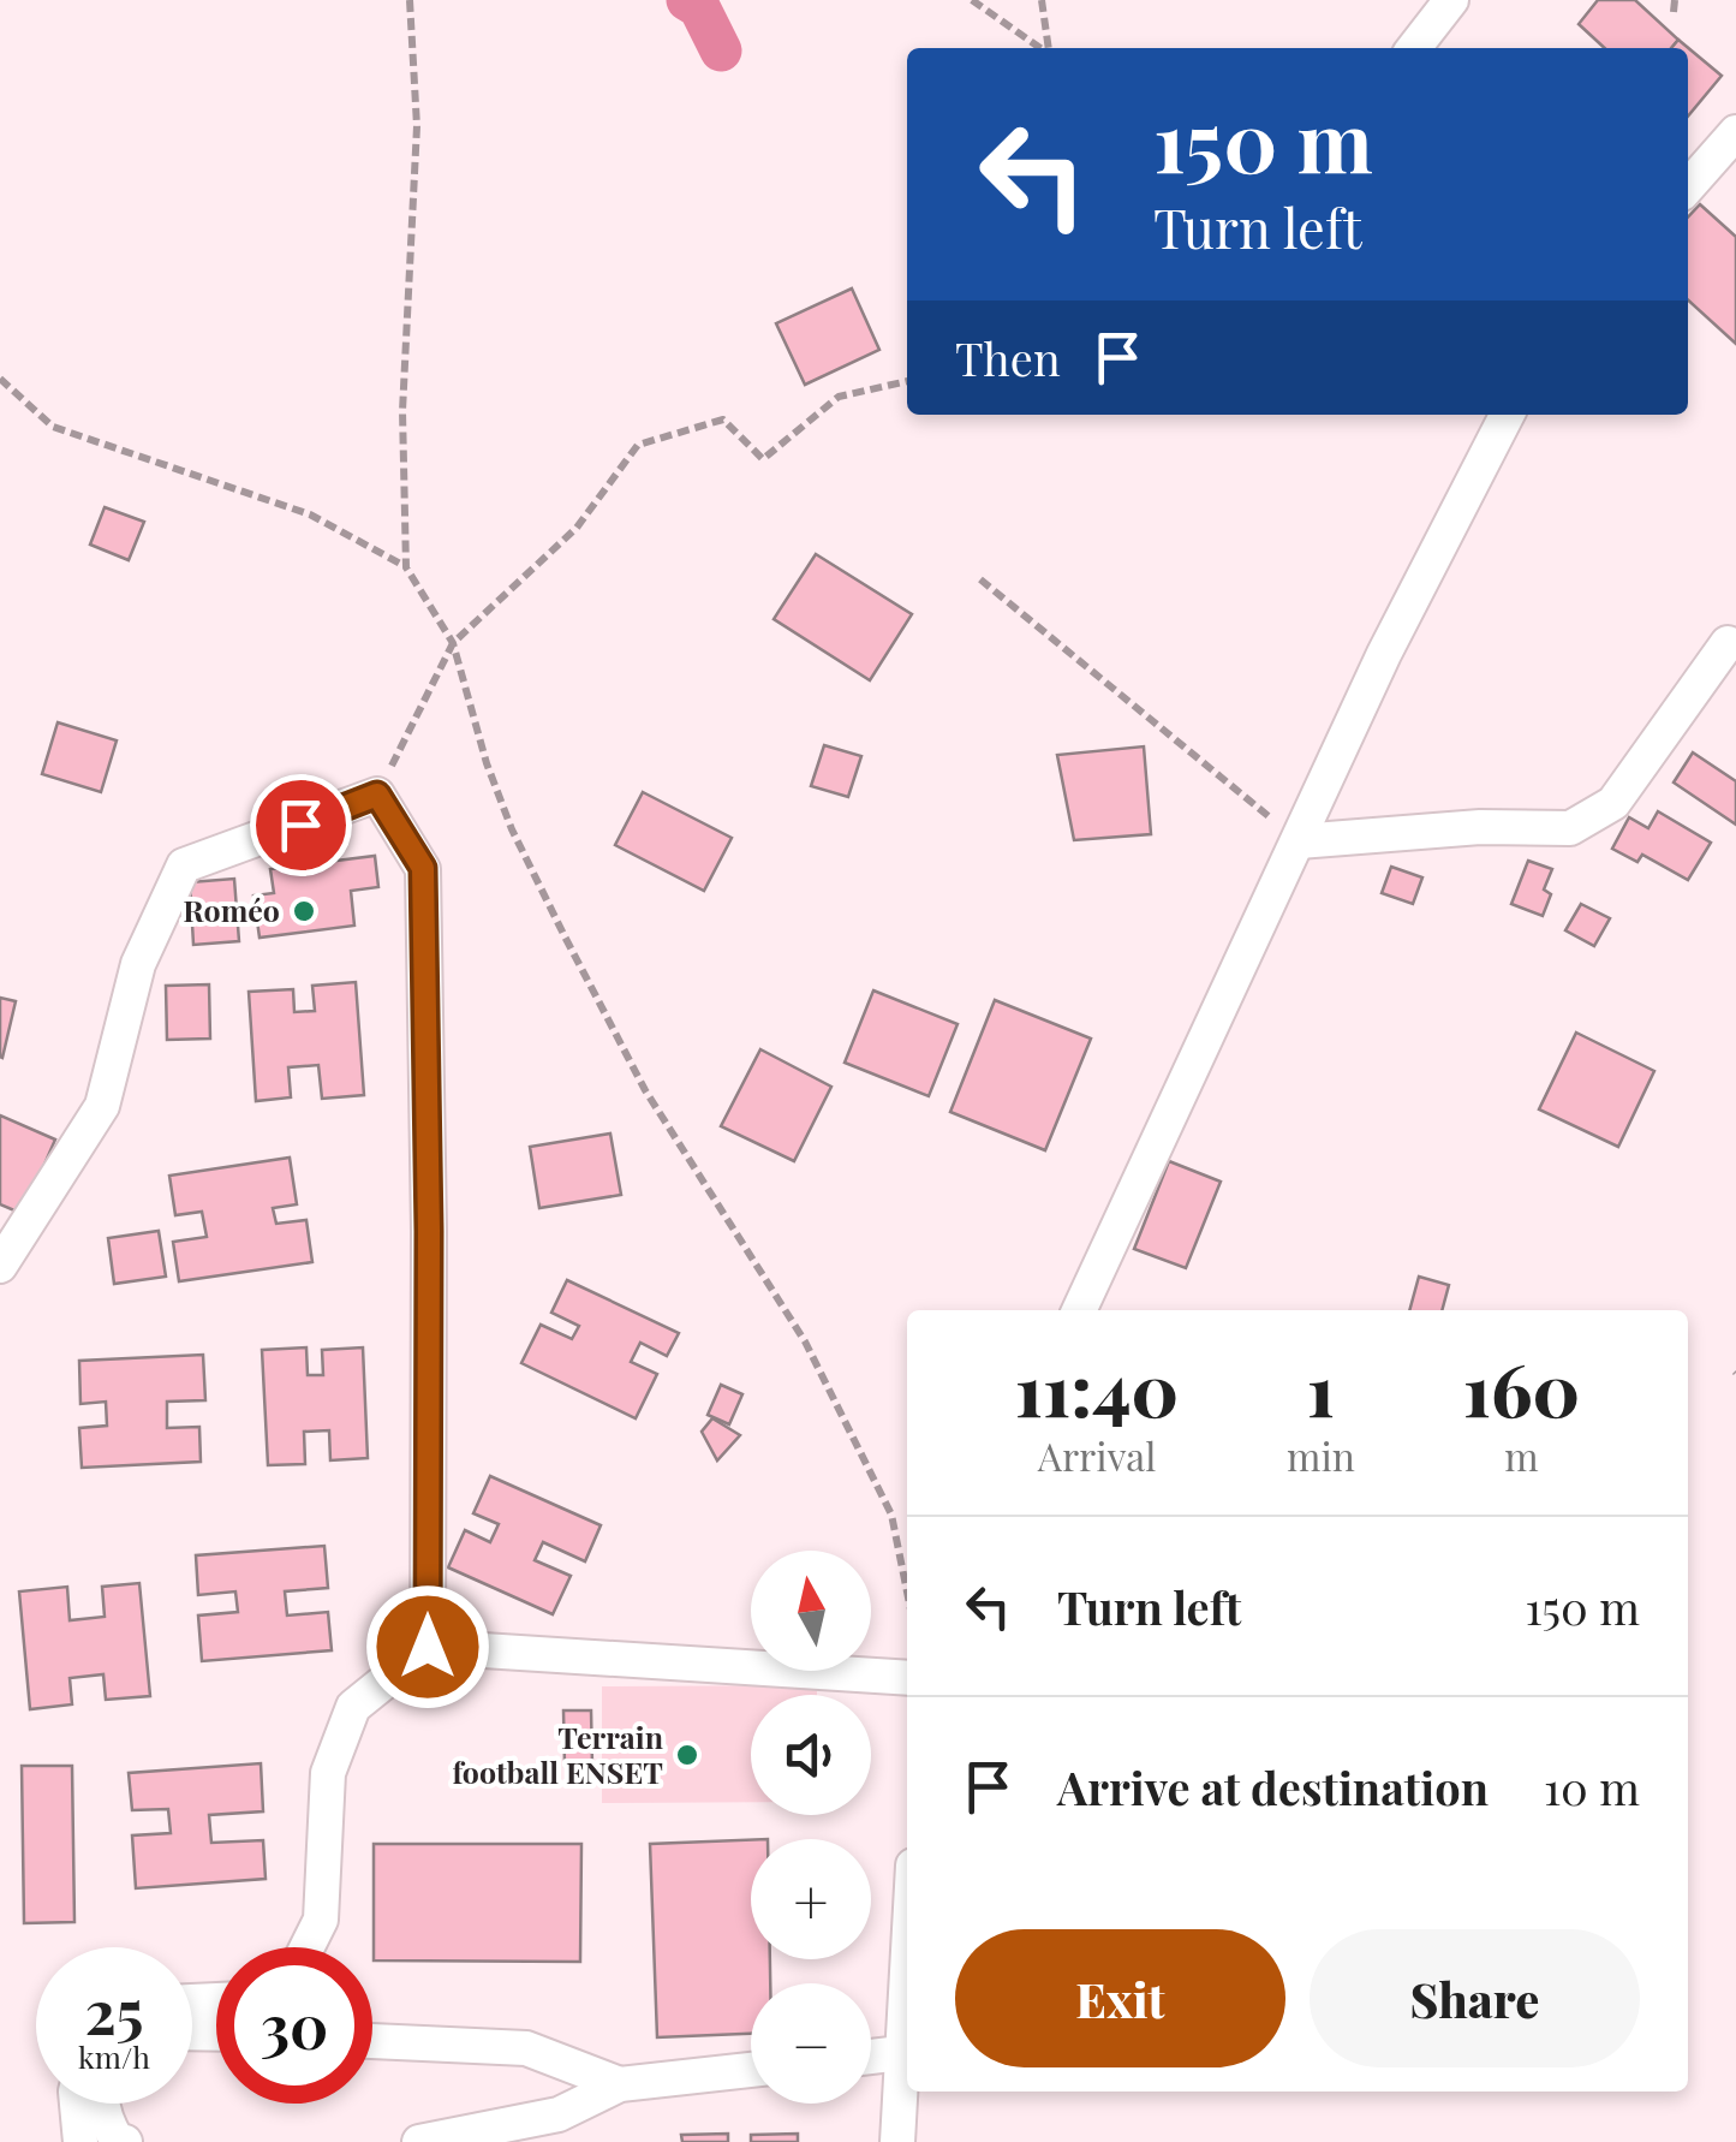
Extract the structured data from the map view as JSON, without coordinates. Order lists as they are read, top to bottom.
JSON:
{
  "places": ["Roméo", "Terrain football ENSET"],
  "north": "top",
  "page": {
    "turn": ["150 m", "Turn left"],
    "then": "Then",
    "eta": [
      "11:40",
      "Arrival",
      "1",
      "min",
      "160",
      "m"
    ],
    "list": [
      {
        "name": "Turn left",
        "value": "150 m"
      },
      {
        "name": "Arrive at destination",
        "value": "10 m"
      }
    ],
    "map_buttons": ["+", "−"],
    "buttons": ["Exit", "Share"],
    "speed": "25 km/h",
    "limit": "30"
  }
}
